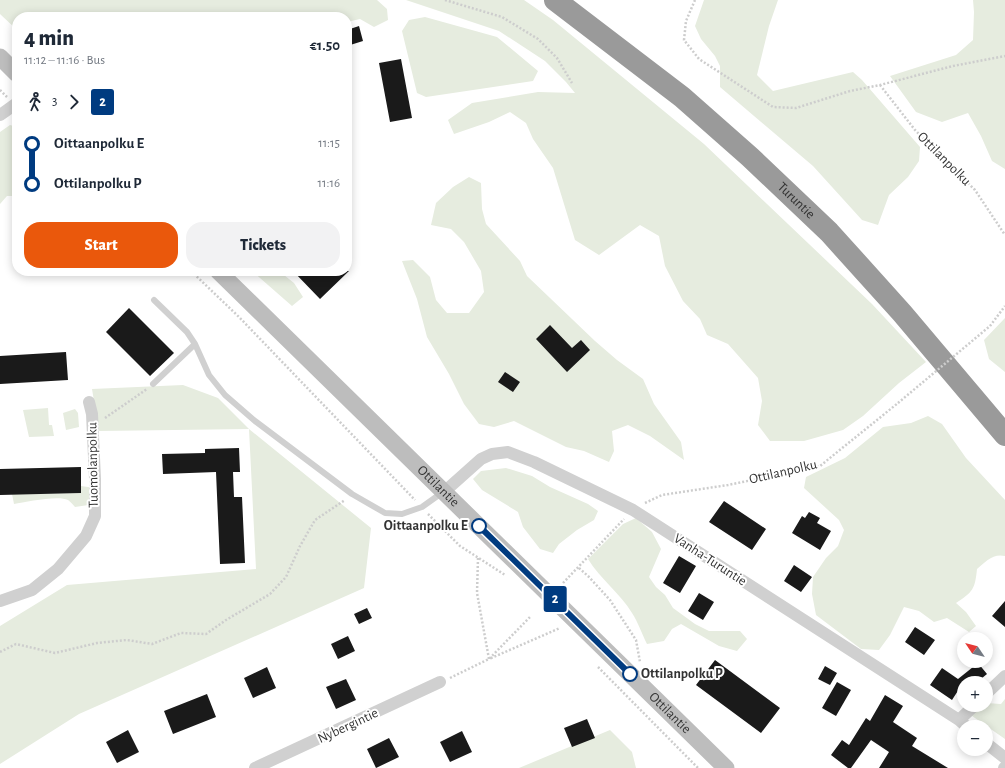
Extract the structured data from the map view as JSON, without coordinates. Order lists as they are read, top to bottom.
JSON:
{
  "streets": {
    "highway": ["Turuntie"],
    "main road": ["Ottilantie"],
    "street": ["Tuomolanpolku", "Vanha-Turuntie", "Nybergintie"],
    "path": ["Ottilanpolku"]
  },
  "crossings": [
    ["Ottilanpolku", "Vanha-Turuntie"],
    ["Ottilantie", "Vanha-Turuntie"]
  ],
  "places": ["Oittaanpolku E", "Ottilanpolku P"],
  "lines": ["bus line 2"],
  "north": "top left",
  "page": {
    "on_map": "2",
    "heading": ["4 min", "11:12 – 11:16 · Bus", "€1.50"],
    "legs": ["3", "2"],
    "list": [
      {
        "name": "Oittaanpolku E",
        "value": "11:15"
      },
      {
        "name": "Ottilanpolku P",
        "value": "11:16"
      }
    ],
    "buttons": ["Start", "Tickets"],
    "map_buttons": ["+", "−"]
  }
}
